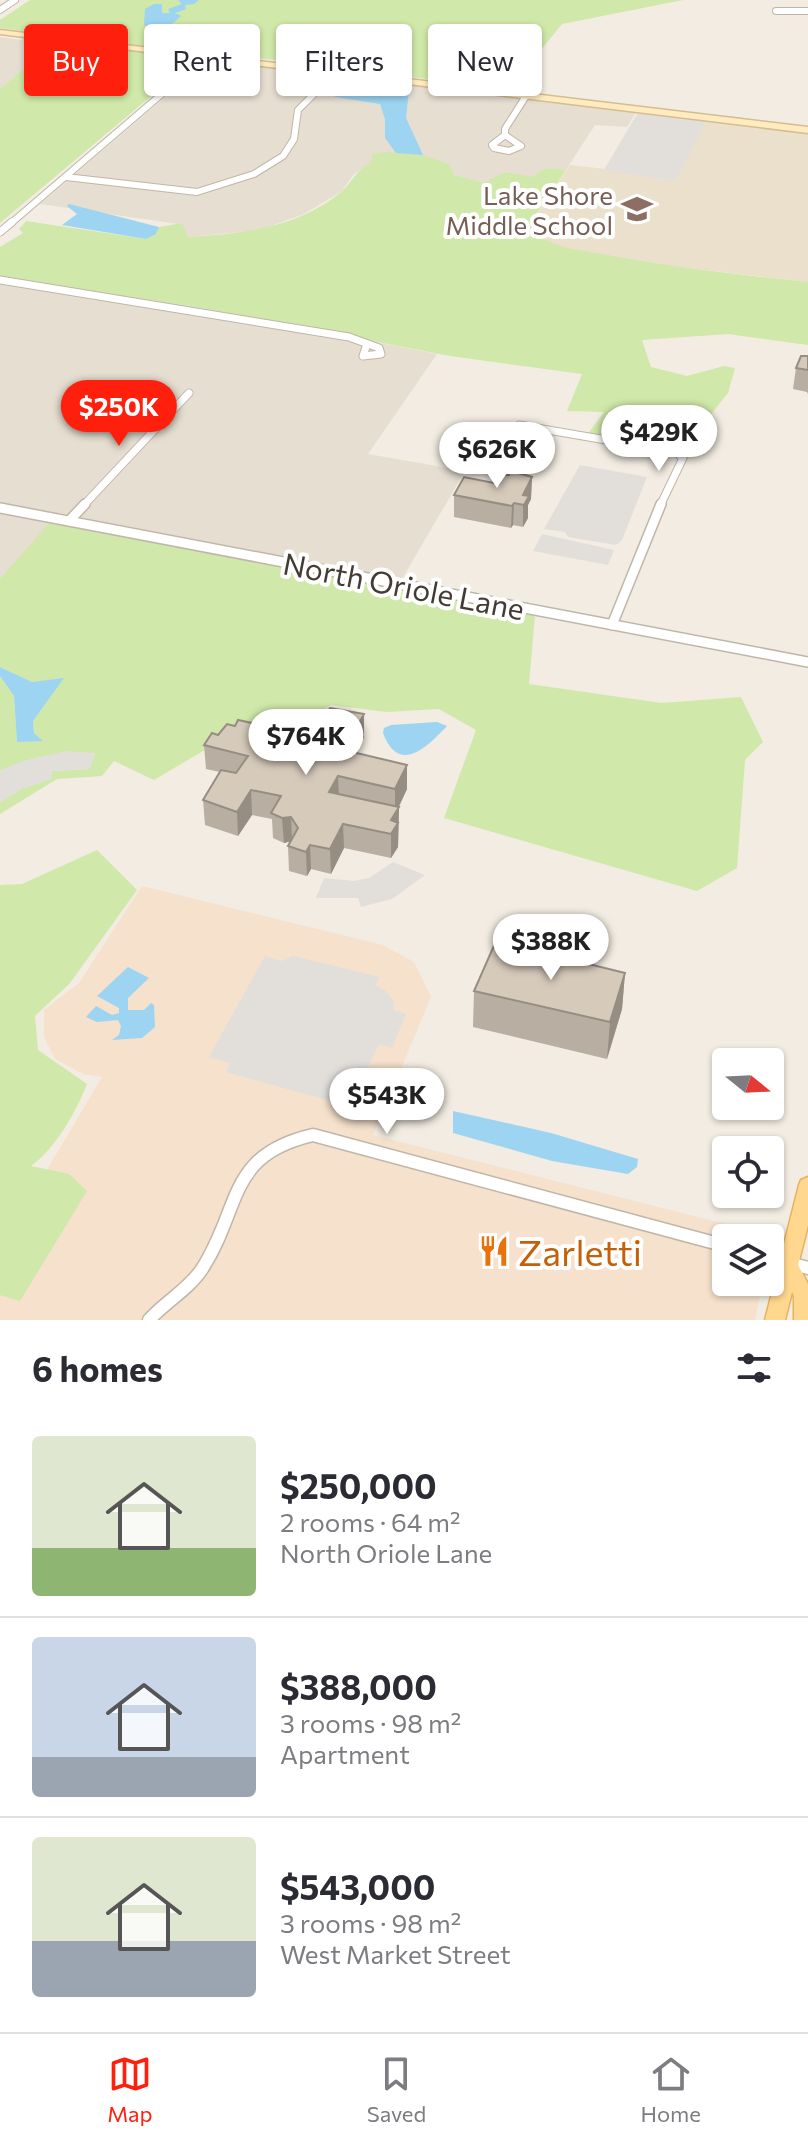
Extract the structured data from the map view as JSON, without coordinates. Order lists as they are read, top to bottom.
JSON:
{
  "streets": {
    "street": ["North Oriole Lane"]
  },
  "places": {
    "school or university": ["Lake Shore Middle School"],
    "restaurant": ["Zarletti"]
  },
  "north": "right",
  "page": {
    "chip": [
      "Buy",
      "Rent",
      "Filters",
      "New"
    ],
    "price": [
      "$250K",
      "$429K",
      "$626K",
      "$764K",
      "$388K",
      "$543K"
    ],
    "heading": "6 homes",
    "list": [
      {
        "name": "$250,000",
        "note": "2 rooms · 64 m² · North Oriole Lane"
      },
      {
        "name": "$388,000",
        "note": "3 rooms · 98 m² · Apartment"
      },
      {
        "name": "$543,000",
        "note": "3 rooms · 98 m² · West Market Street"
      }
    ],
    "tabs": ["Map", "Saved", "Home"]
  }
}
